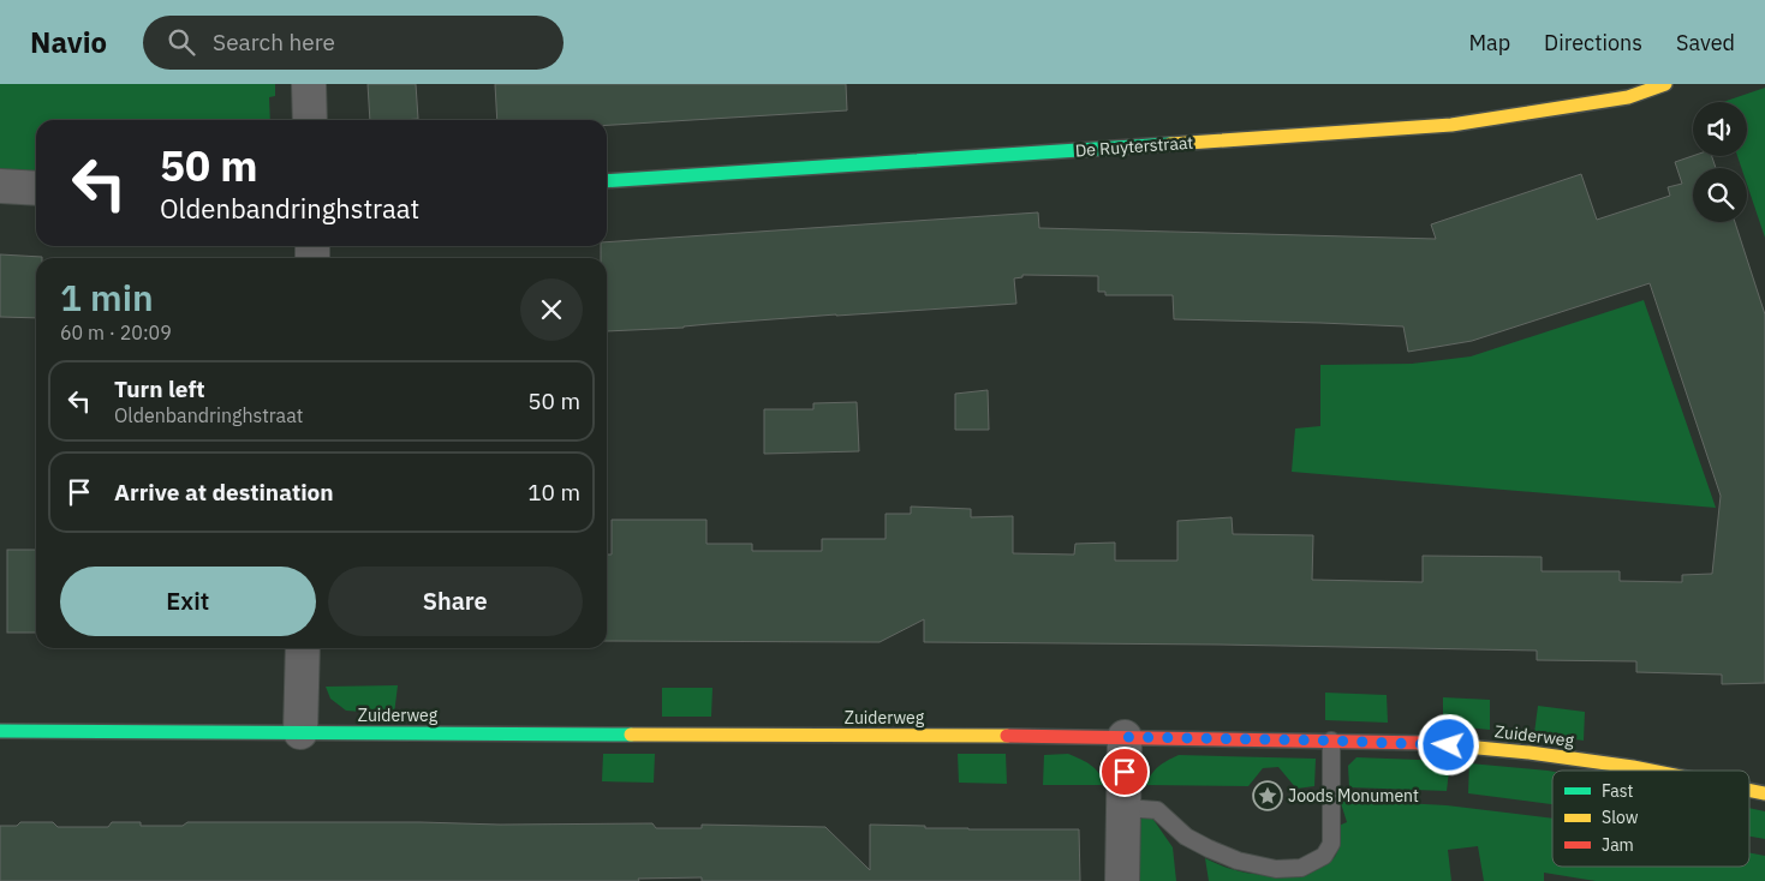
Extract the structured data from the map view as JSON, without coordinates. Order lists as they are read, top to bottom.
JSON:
{
  "streets": {
    "street": ["De Ruyterstraat", "Zuiderweg"]
  },
  "places": {
    "place": ["Joods Monument"]
  },
  "legend": ["Fast", "Slow", "Jam"],
  "page": {
    "header": "Navio",
    "search": "Search here",
    "nav": ["Map", "Directions", "Saved"],
    "turn": ["50 m", "Oldenbandringhstraat"],
    "heading": ["1 min", "60 m · 20:09"],
    "list": [
      {
        "name": "Turn left",
        "note": "Oldenbandringhstraat",
        "value": "50 m"
      },
      {
        "name": "Arrive at destination",
        "value": "10 m"
      }
    ],
    "buttons": ["Exit", "Share"]
  }
}
